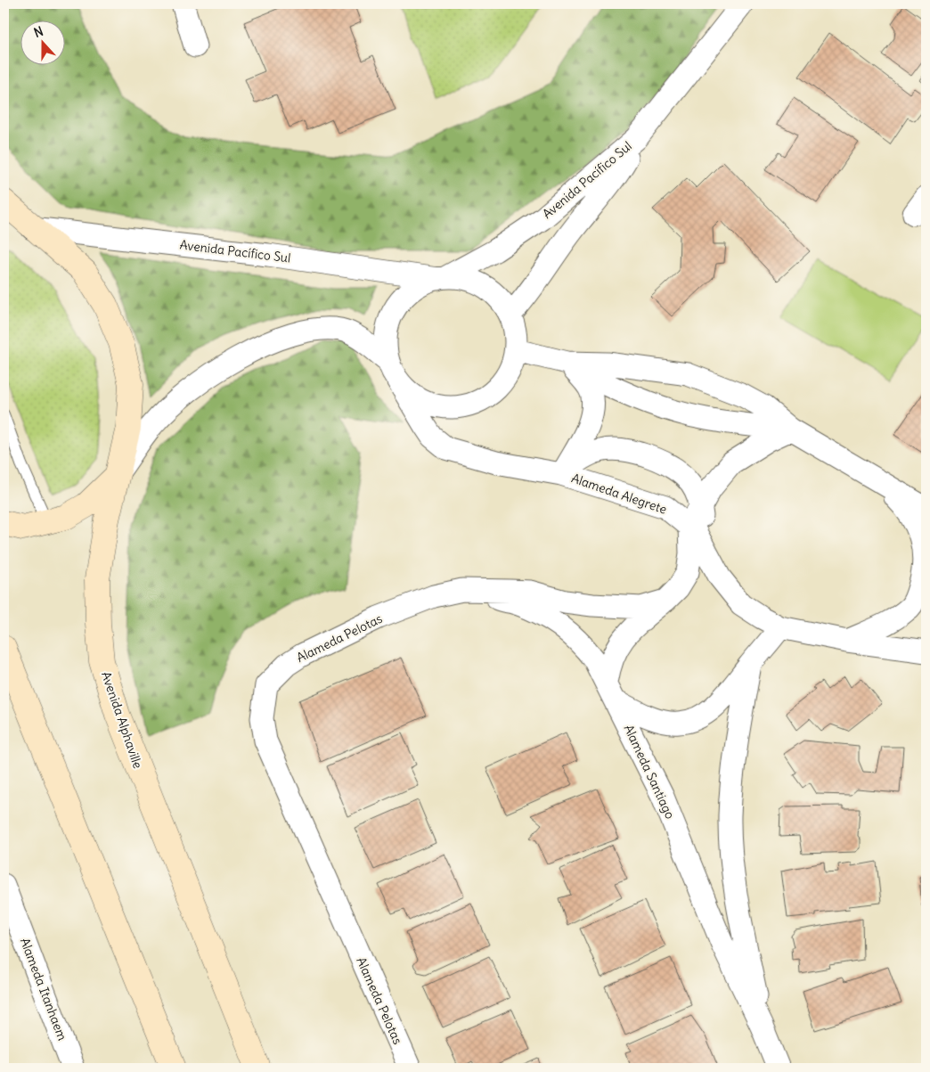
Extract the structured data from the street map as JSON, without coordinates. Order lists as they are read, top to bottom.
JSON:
{
  "streets": {
    "main road": ["Avenida Alphaville"],
    "street": [
      "Avenida Pacífico Sul",
      "Alameda Alegrete",
      "Alameda Pelotas",
      "Alameda Santiago",
      "Alameda Itanhaem"
    ]
  },
  "crossings": [
    ["Avenida Pacífico Sul", "Alameda Alegrete"],
    ["Avenida Pacífico Sul", "Avenida Alphaville"],
    ["Alameda Pelotas", "Alameda Santiago"]
  ],
  "north": "top"
}
